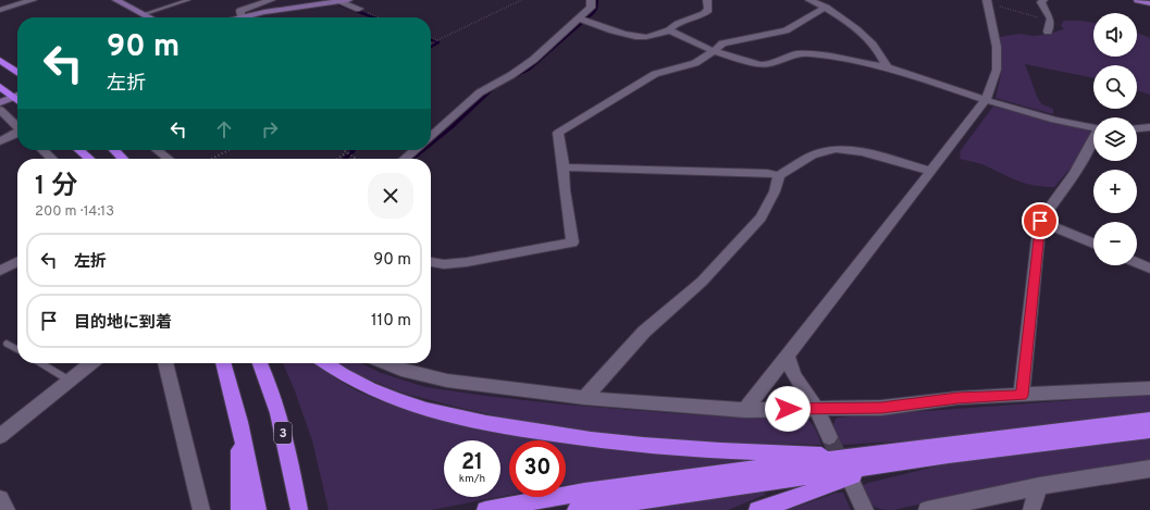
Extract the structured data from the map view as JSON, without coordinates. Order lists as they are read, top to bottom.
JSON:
{
  "streets": {
    "highway": ["3"]
  },
  "page": {
    "map_buttons": ["+", "−"],
    "turn": ["90 m", "左折"],
    "heading": ["1 分", "200 m · 14:13"],
    "list": [
      {
        "name": "左折",
        "value": "90 m"
      },
      {
        "name": "目的地に到着",
        "value": "110 m"
      }
    ],
    "speed": "21 km/h",
    "limit": "30"
  }
}
